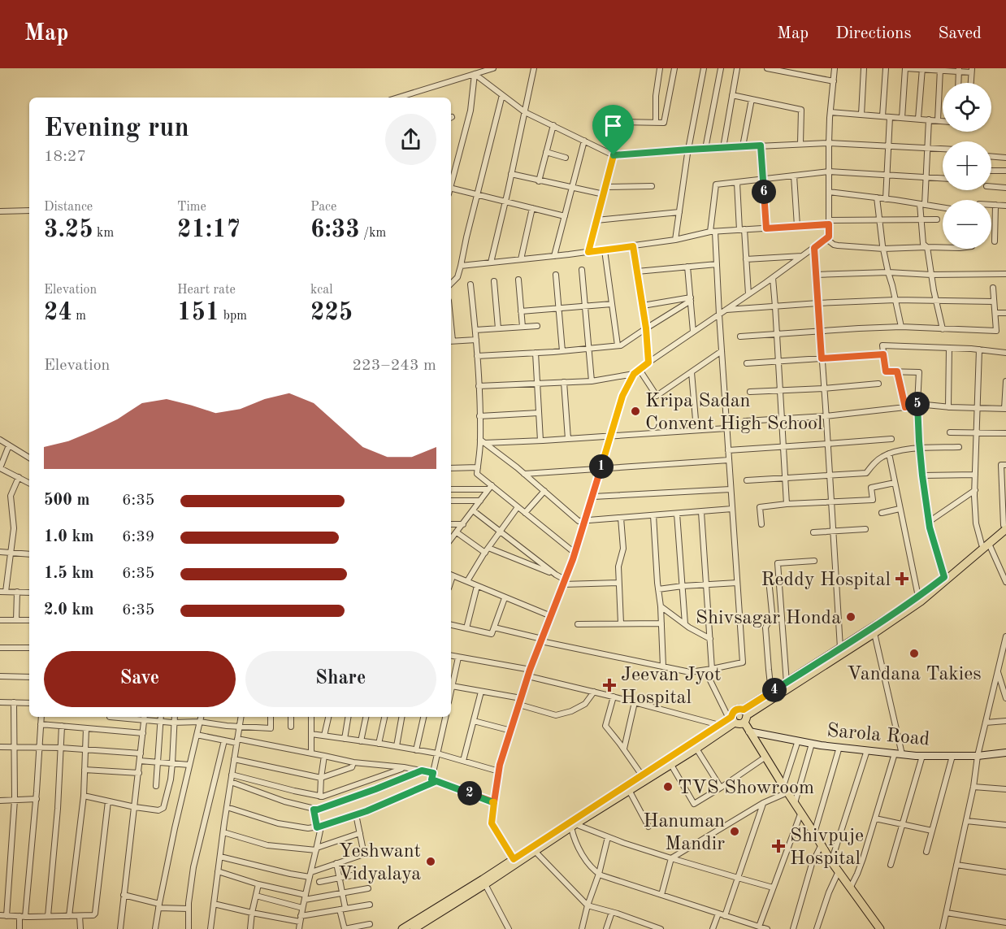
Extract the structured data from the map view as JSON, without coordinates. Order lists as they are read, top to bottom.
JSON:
{
  "streets": {
    "main road": ["Sarola Road"]
  },
  "places": {
    "other": [
      "Kripa Sadan Convent High School",
      "Shivsagar Honda",
      "Vandana Takies",
      "TVS Showroom",
      "Hanuman Mandir",
      "Yeshwant Vidyalaya"
    ],
    "health": ["Reddy Hospital", "Jeevan Jyot Hospital", "Shivpuje Hospital"]
  },
  "page": {
    "header": "Map",
    "nav": ["Map", "Directions", "Saved"],
    "map_buttons": ["+", "−"],
    "heading": ["Evening run", "18:27"],
    "pins": [
      "6",
      "5",
      "1",
      "4",
      "2"
    ],
    "stats": [
      ["Distance", "3.25 km"],
      ["Time", "21:17"],
      ["Pace", "6:33 /km"],
      ["Elevation", "24 m"],
      ["Heart rate", "151 bpm"],
      ["kcal", "225"]
    ],
    "chart": ["Elevation", "223–243 m"],
    "list": [
      {
        "name": "500 m",
        "note": "6:35"
      },
      {
        "name": "1.0 km",
        "note": "6:39"
      },
      {
        "name": "1.5 km",
        "note": "6:35"
      },
      {
        "name": "2.0 km",
        "note": "6:35"
      }
    ],
    "buttons": ["Save", "Share"]
  }
}
